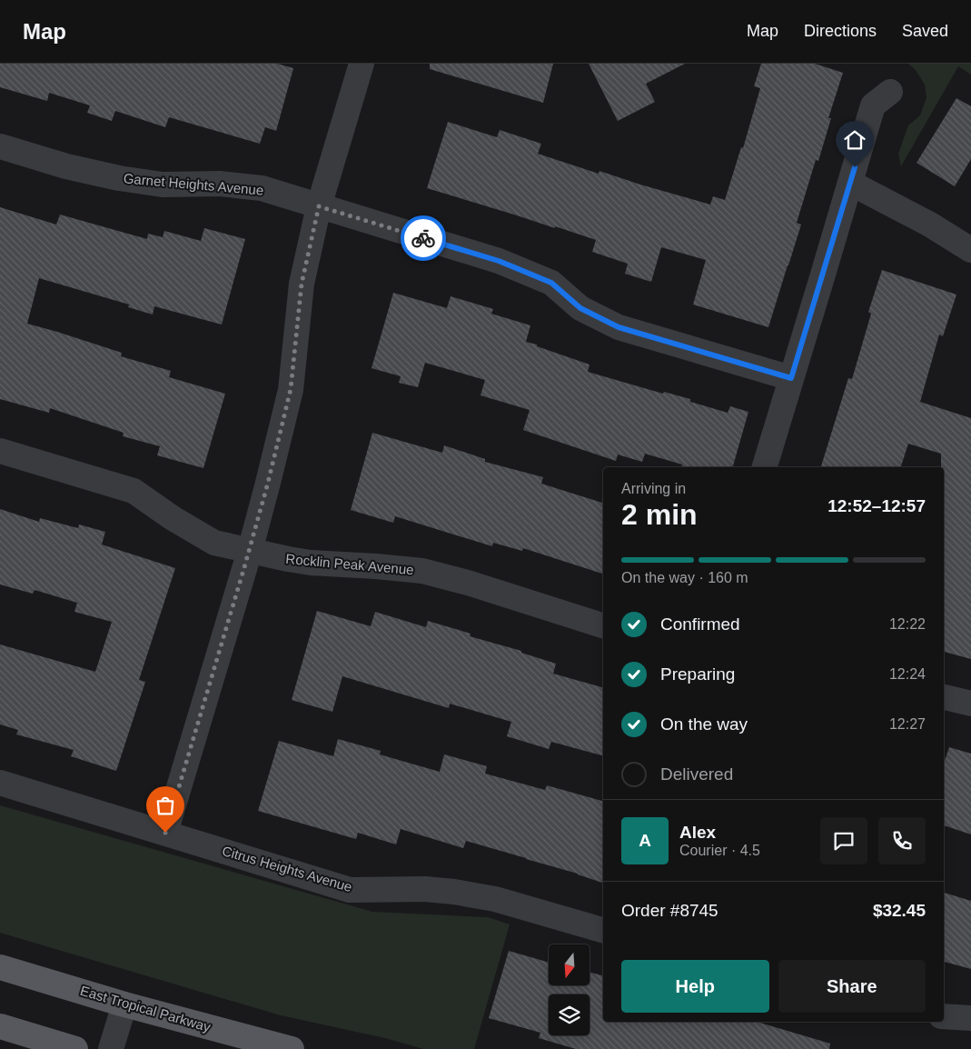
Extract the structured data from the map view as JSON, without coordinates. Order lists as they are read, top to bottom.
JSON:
{
  "streets": {
    "main road": ["East Tropical Parkway"],
    "street": ["Garnet Heights Avenue", "Rocklin Peak Avenue", "Citrus Heights Avenue"]
  },
  "north": "bottom",
  "page": {
    "header": "Map",
    "nav": ["Map", "Directions", "Saved"],
    "heading": ["2 min", "Arriving in", "12:52–12:57"],
    "panel": [
      "Alex",
      "Courier · 4.5",
      "Order #8745",
      "$32.45"
    ],
    "bar": "On the way · 160 m",
    "list": [
      ["Confirmed", "12:22"],
      ["Preparing", "12:24"],
      ["On the way", "12:27"],
      "Delivered"
    ],
    "round": "A",
    "buttons": ["Help", "Share"]
  }
}
